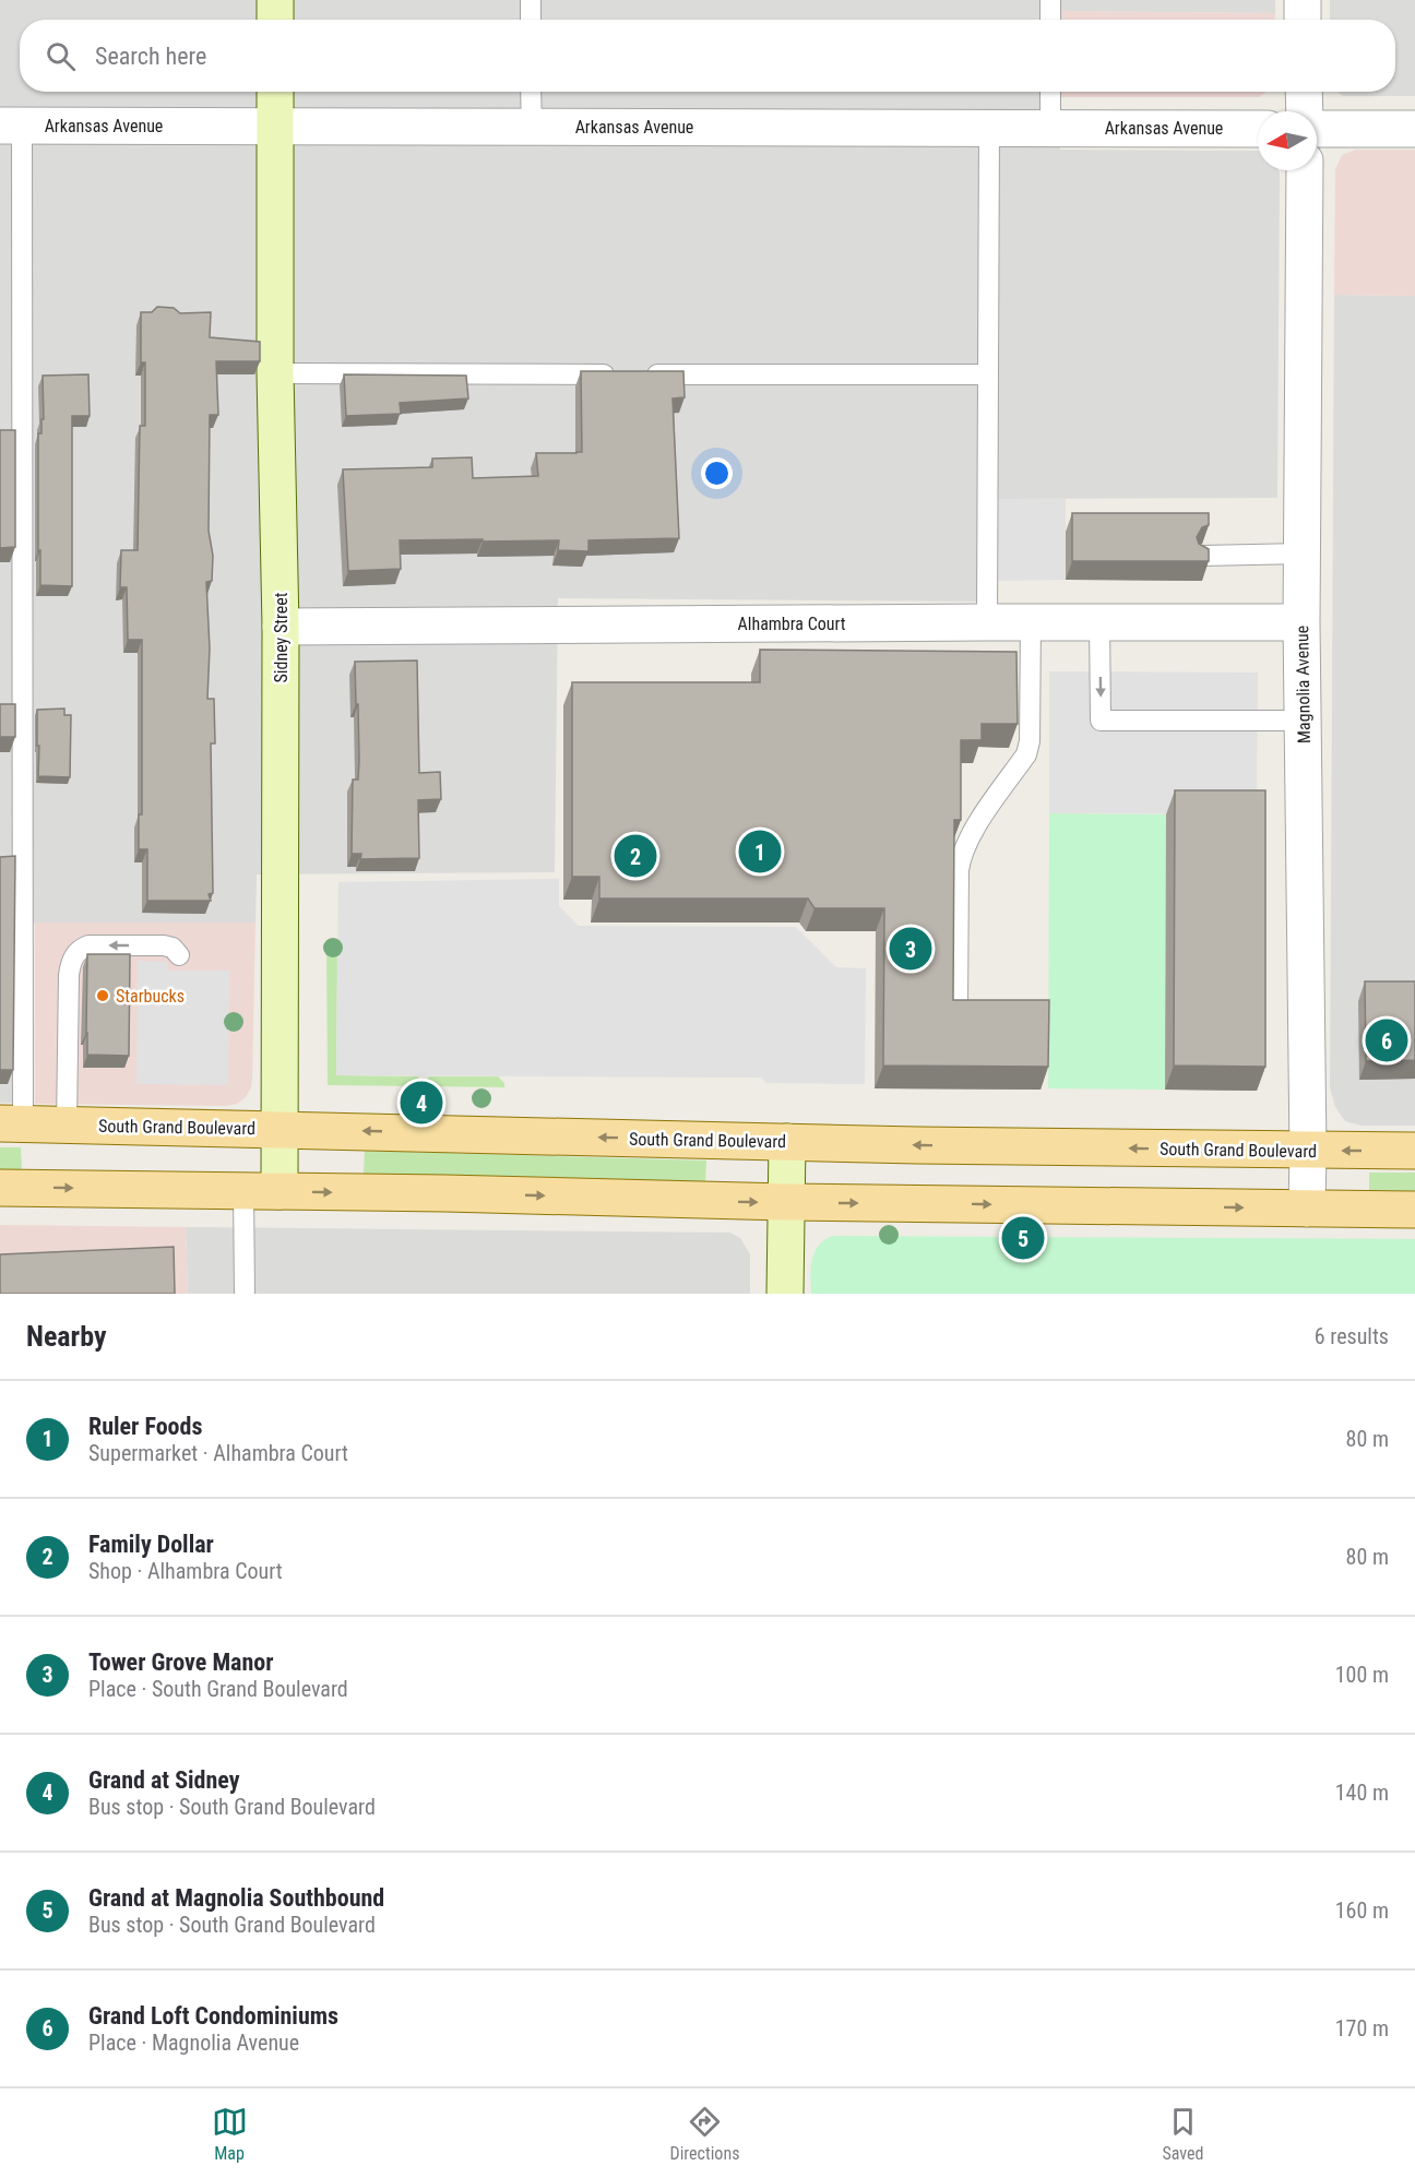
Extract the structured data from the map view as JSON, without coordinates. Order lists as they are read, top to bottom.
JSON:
{
  "streets": {
    "main road": ["South Grand Boulevard"],
    "street": [
      "Arkansas Avenue",
      "Alhambra Court",
      "Sidney Street",
      "Magnolia Avenue"
    ]
  },
  "crossings": [
    ["Arkansas Avenue", "Sidney Street"],
    ["Alhambra Court", "Sidney Street"],
    ["Alhambra Court", "Magnolia Avenue"],
    ["Sidney Street", "South Grand Boulevard"],
    ["Magnolia Avenue", "South Grand Boulevard"]
  ],
  "places": ["Starbucks"],
  "north": "left",
  "page": {
    "search": "Search here",
    "pins": [
      "1",
      "2",
      "3",
      "6",
      "4",
      "5"
    ],
    "heading": ["Nearby", "6 results"],
    "list": [
      {
        "mark": "1",
        "name": "Ruler Foods",
        "note": "Supermarket · Alhambra Court",
        "value": "80 m"
      },
      {
        "mark": "2",
        "name": "Family Dollar",
        "note": "Shop · Alhambra Court",
        "value": "80 m"
      },
      {
        "mark": "3",
        "name": "Tower Grove Manor",
        "note": "Place · South Grand Boulevard",
        "value": "100 m"
      },
      {
        "mark": "4",
        "name": "Grand at Sidney",
        "note": "Bus stop · South Grand Boulevard",
        "value": "140 m"
      },
      {
        "mark": "5",
        "name": "Grand at Magnolia Southbound",
        "note": "Bus stop · South Grand Boulevard",
        "value": "160 m"
      },
      {
        "mark": "6",
        "name": "Grand Loft Condominiums",
        "note": "Place · Magnolia Avenue",
        "value": "170 m"
      }
    ],
    "nav": ["Map", "Directions", "Saved"]
  }
}
